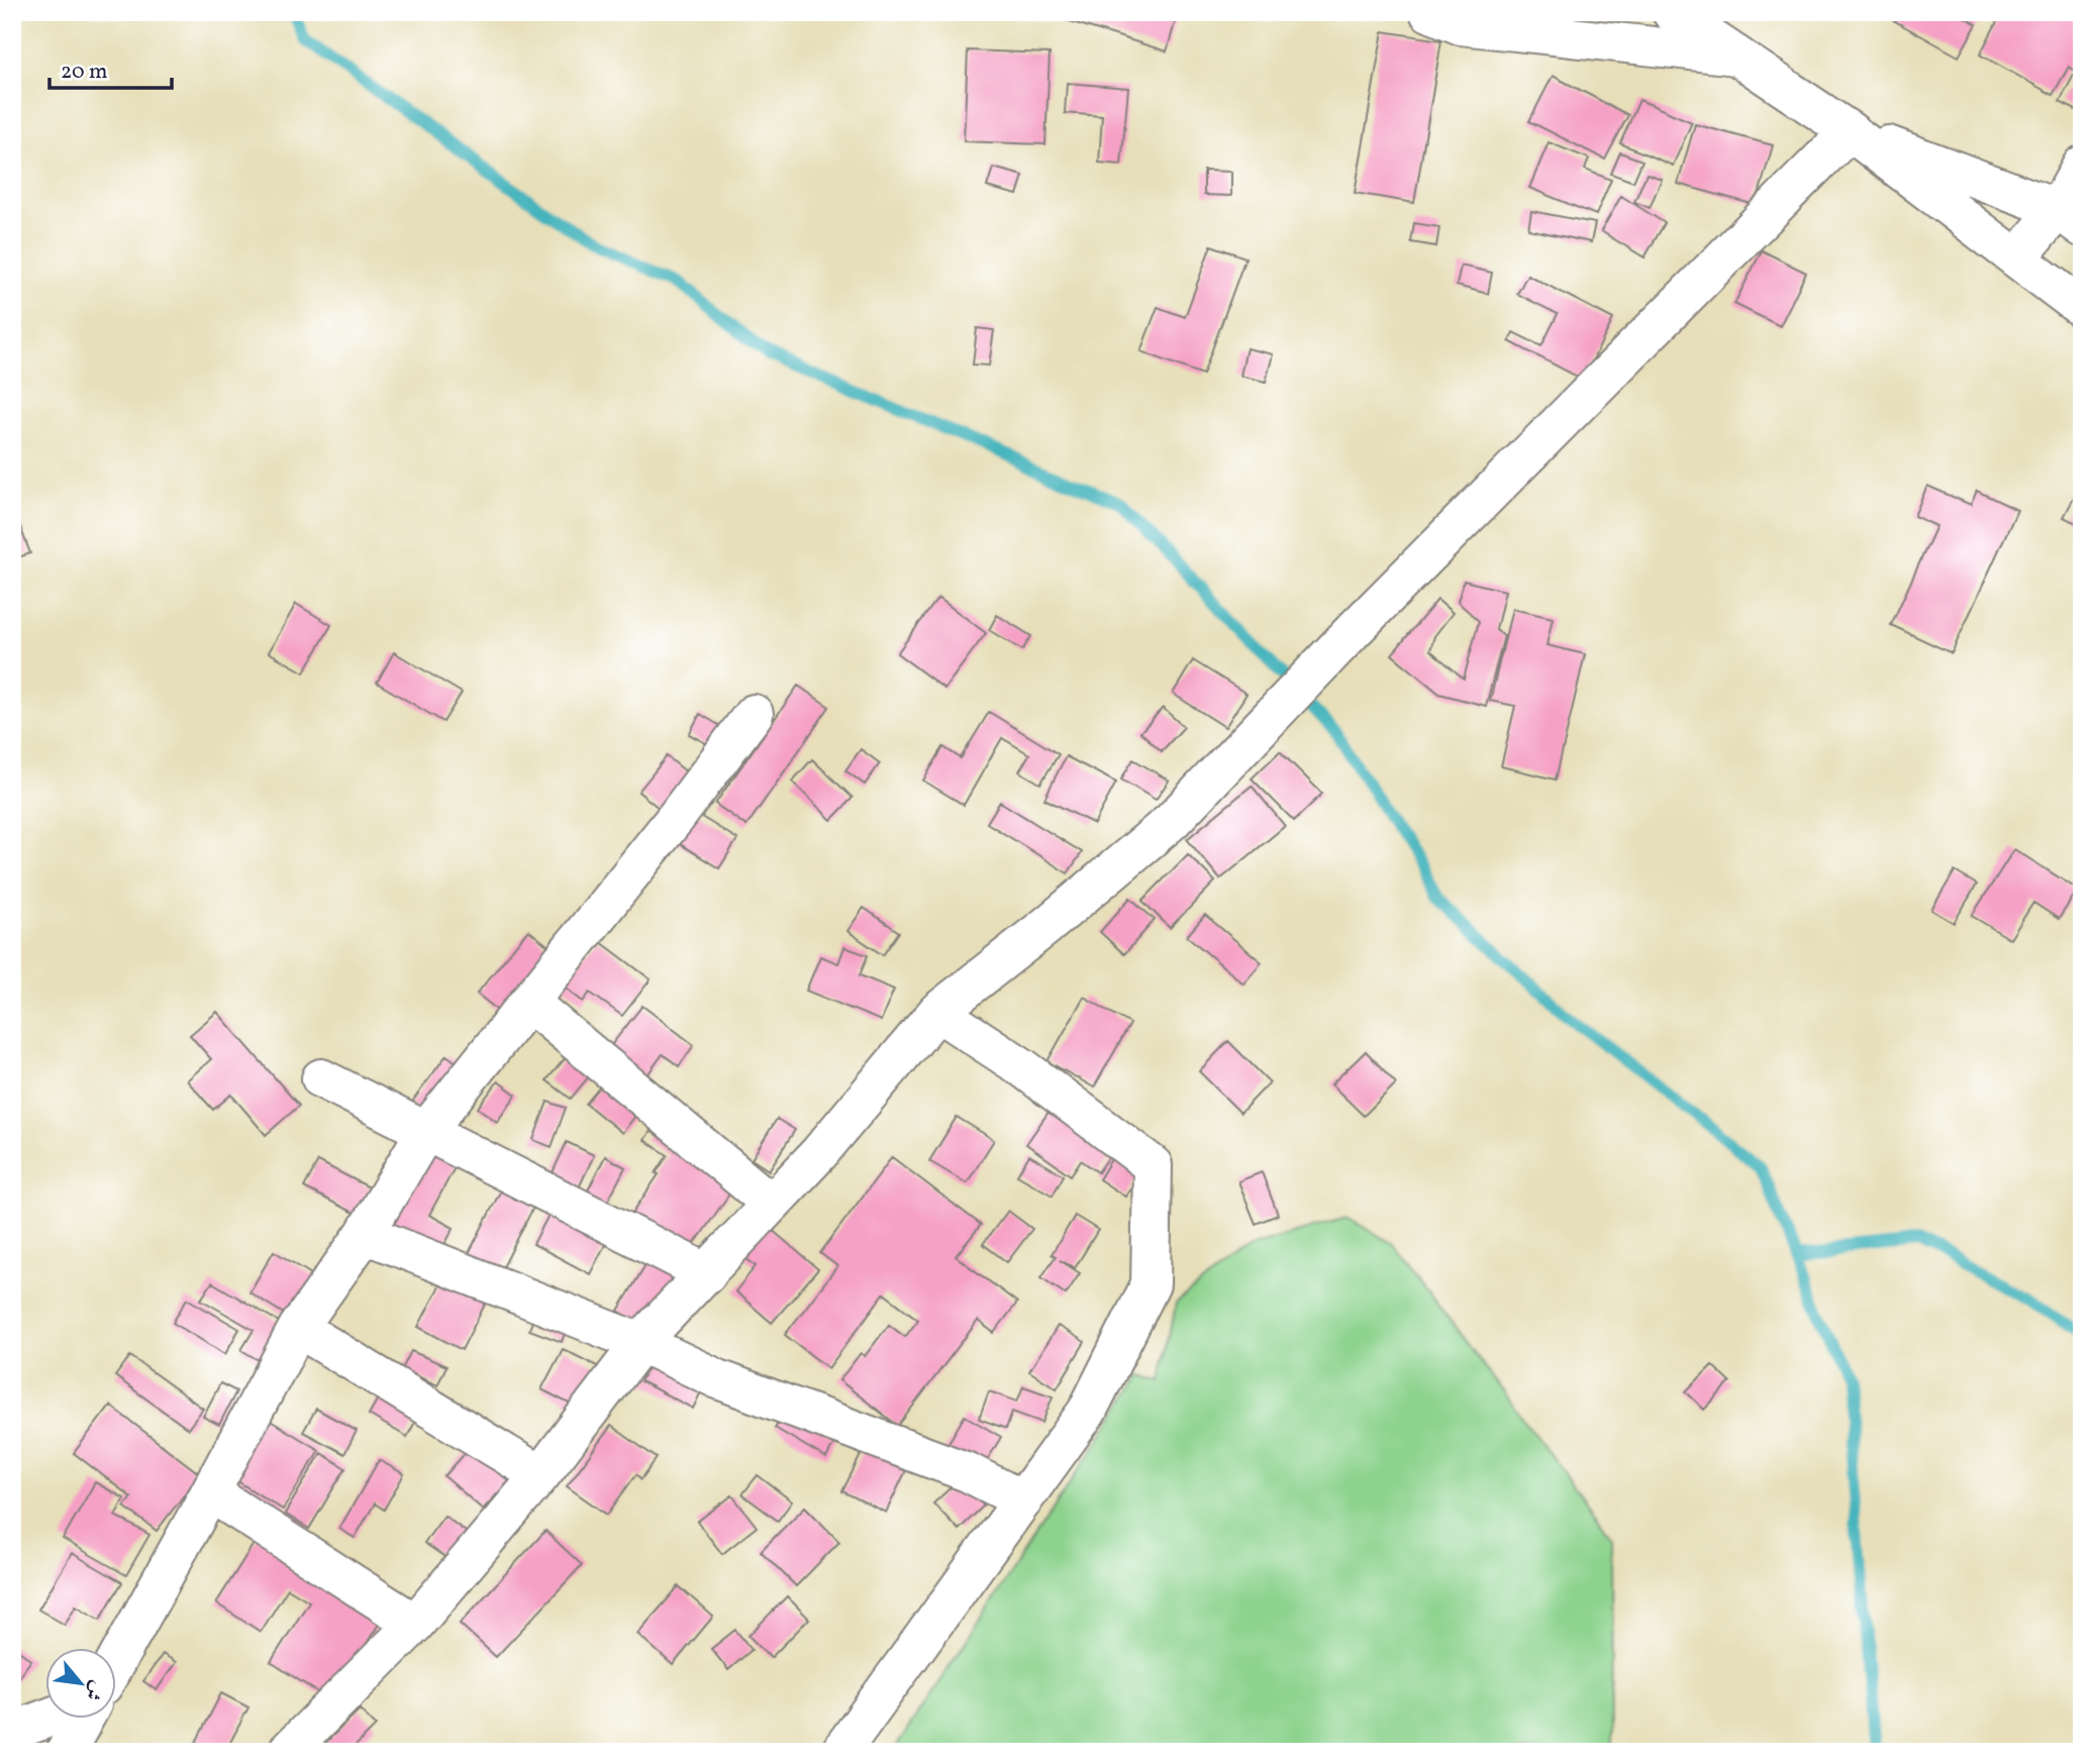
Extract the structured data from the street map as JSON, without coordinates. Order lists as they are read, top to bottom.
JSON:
{
  "scale_bar": "20 m",
  "north": "bottom right"
}
